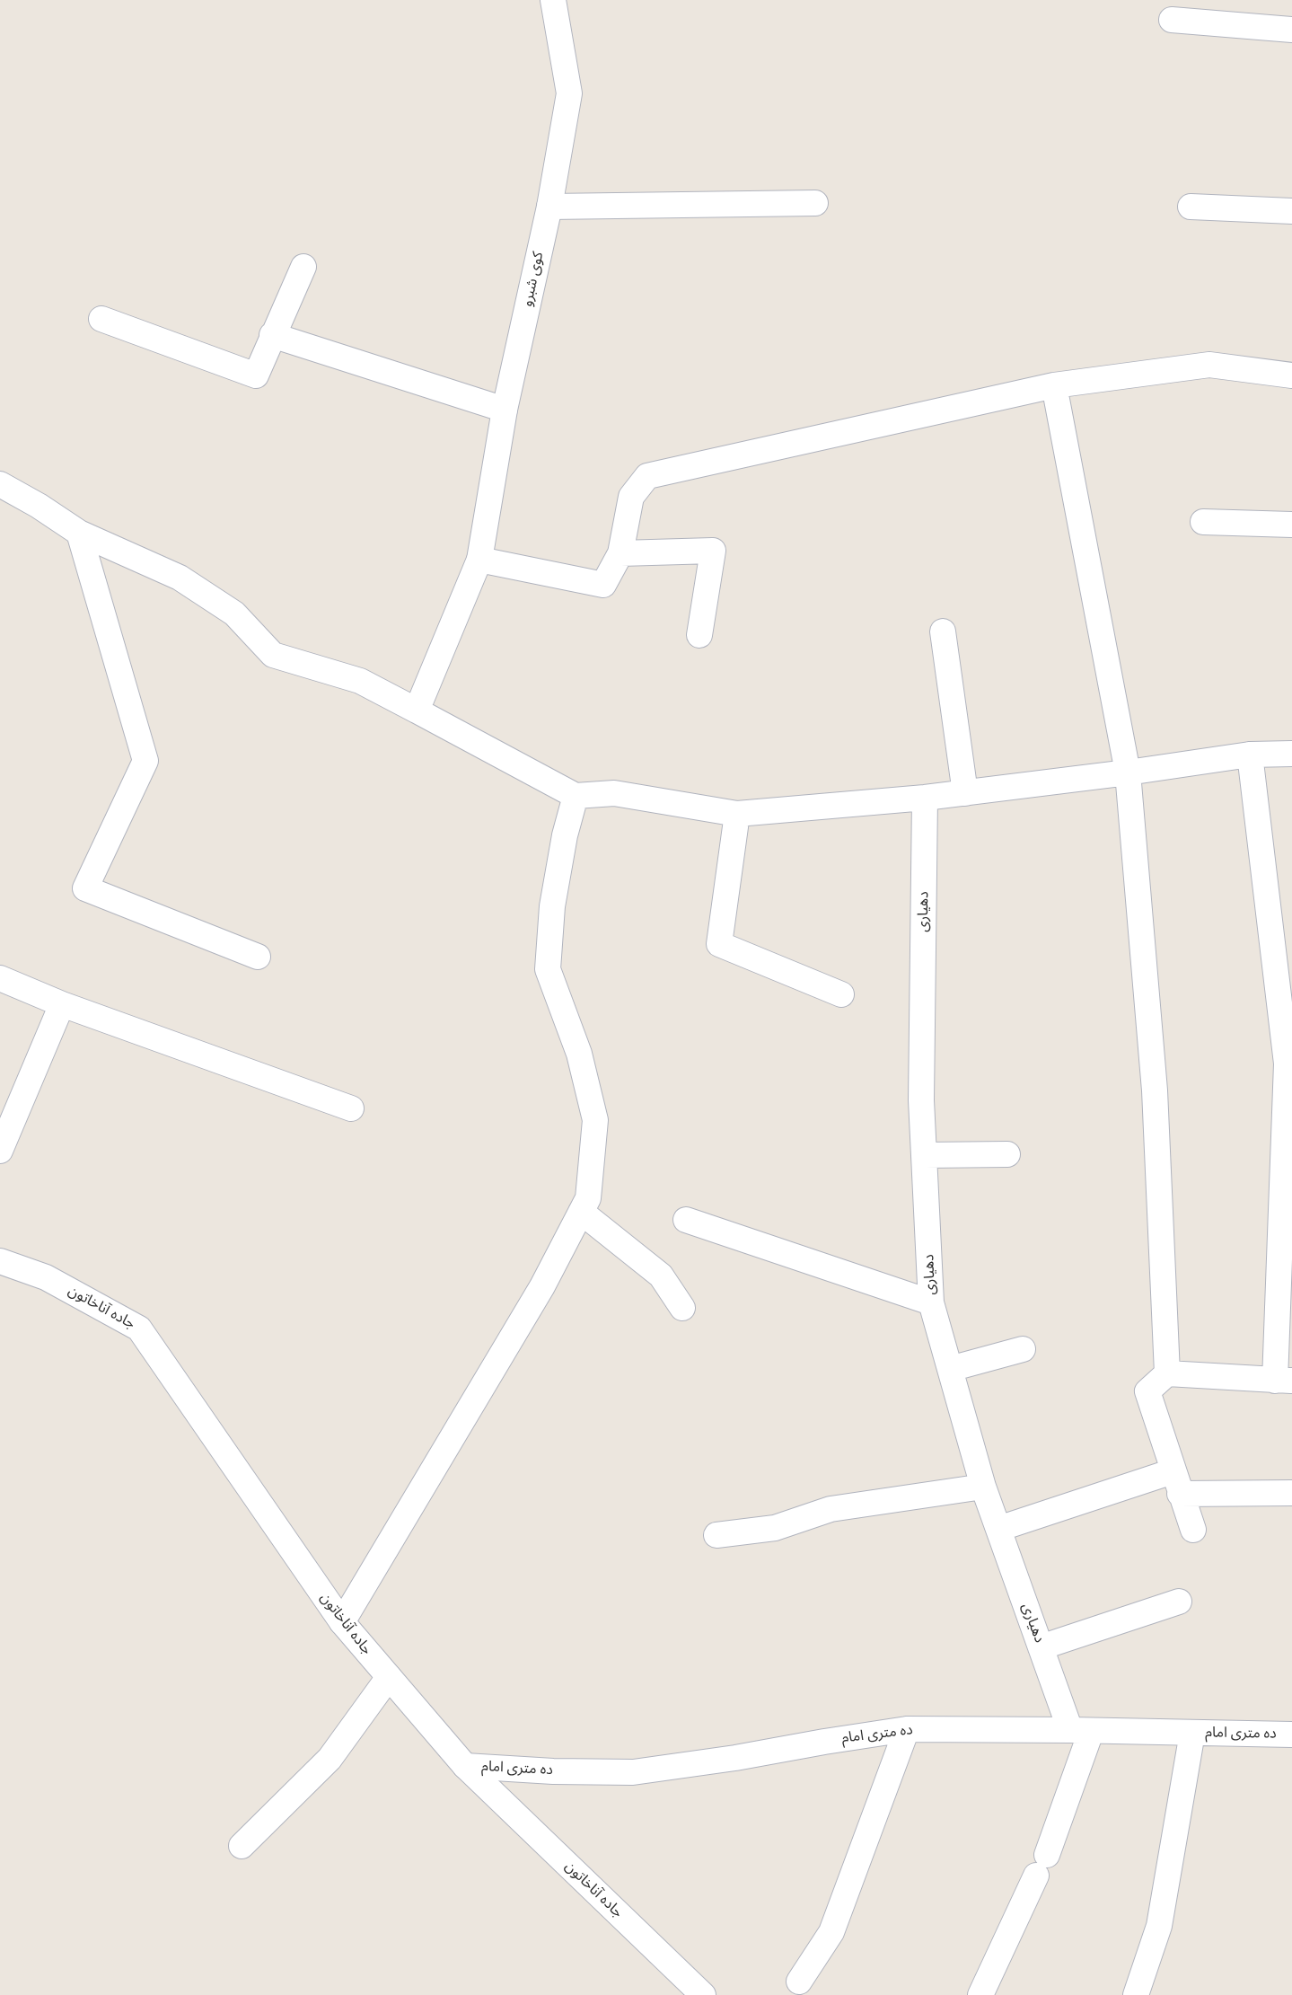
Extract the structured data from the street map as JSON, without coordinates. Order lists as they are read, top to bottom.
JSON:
{
  "streets": {
    "street": [
      "کوی شبرو",
      "دهیاری",
      "جاده آناخاتون",
      "ده متری امام"
    ]
  },
  "crossings": [
    ["دهیاری", "ده متری امام"],
    ["جاده آناخاتون", "ده متری امام"]
  ]
}
